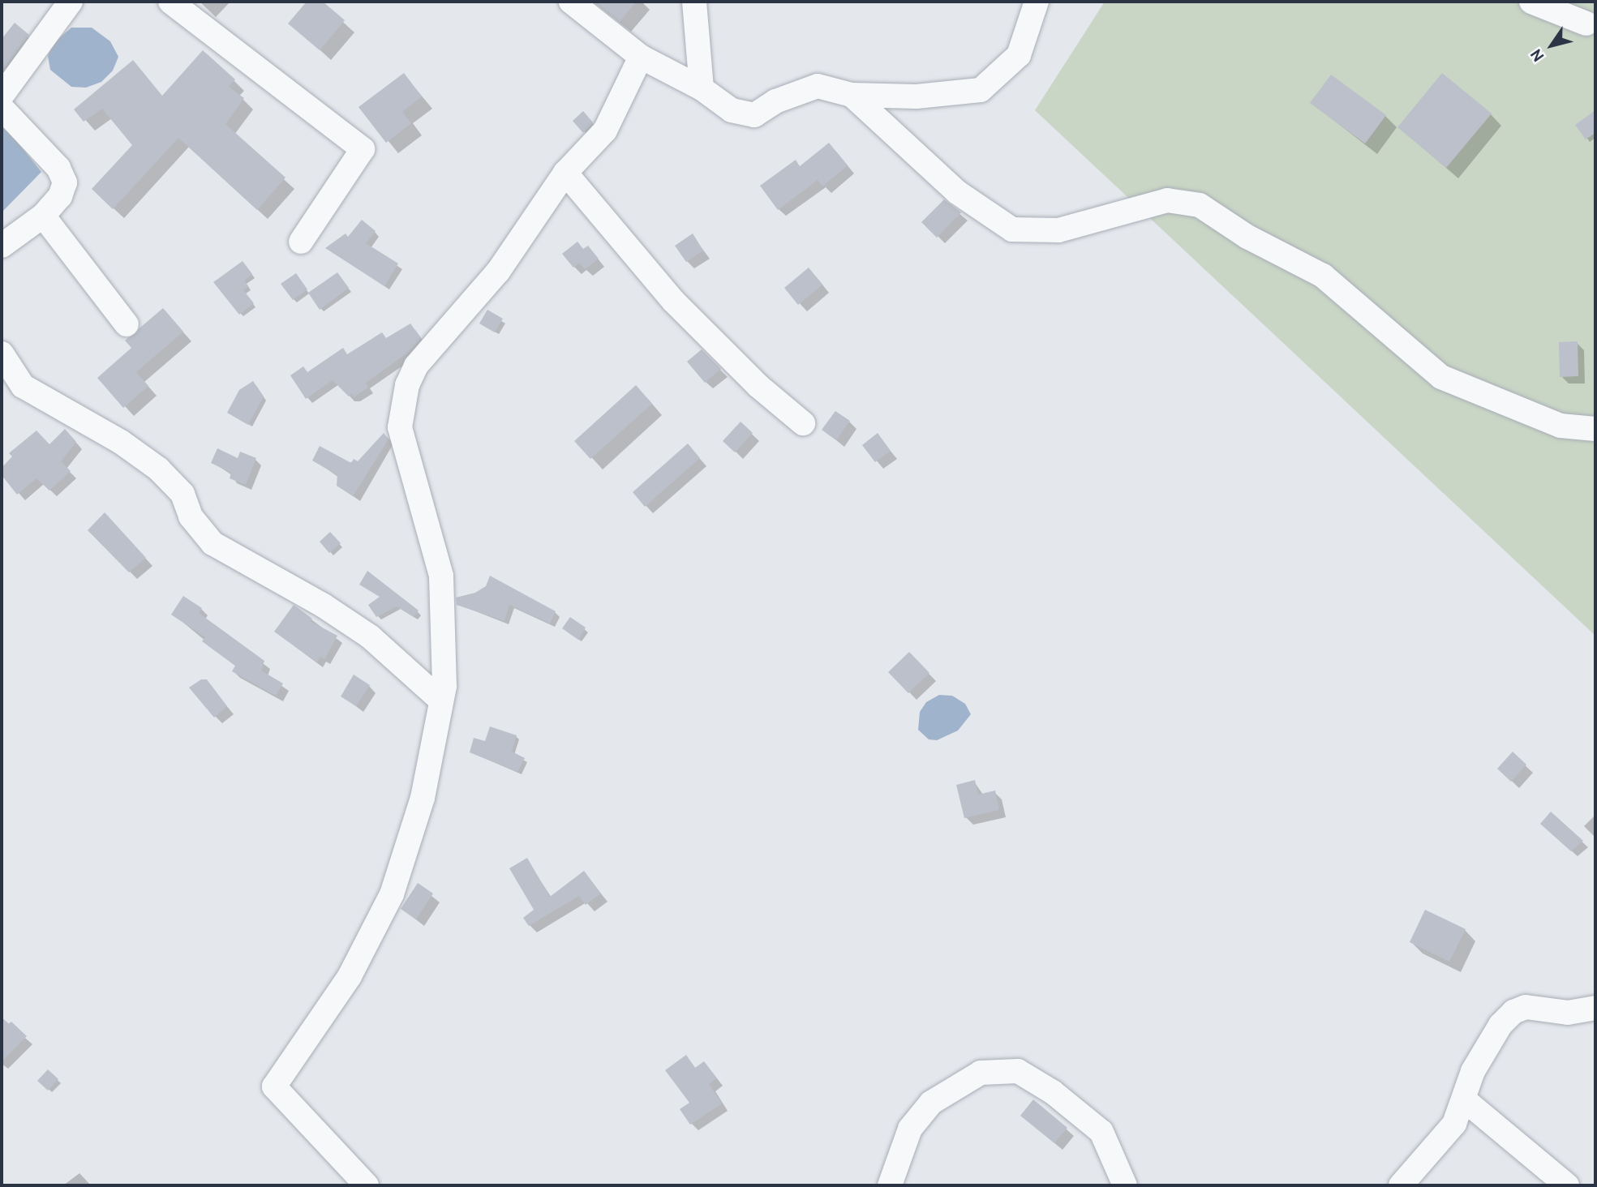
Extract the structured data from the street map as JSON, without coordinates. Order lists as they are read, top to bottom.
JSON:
{
  "north": "bottom left"
}
